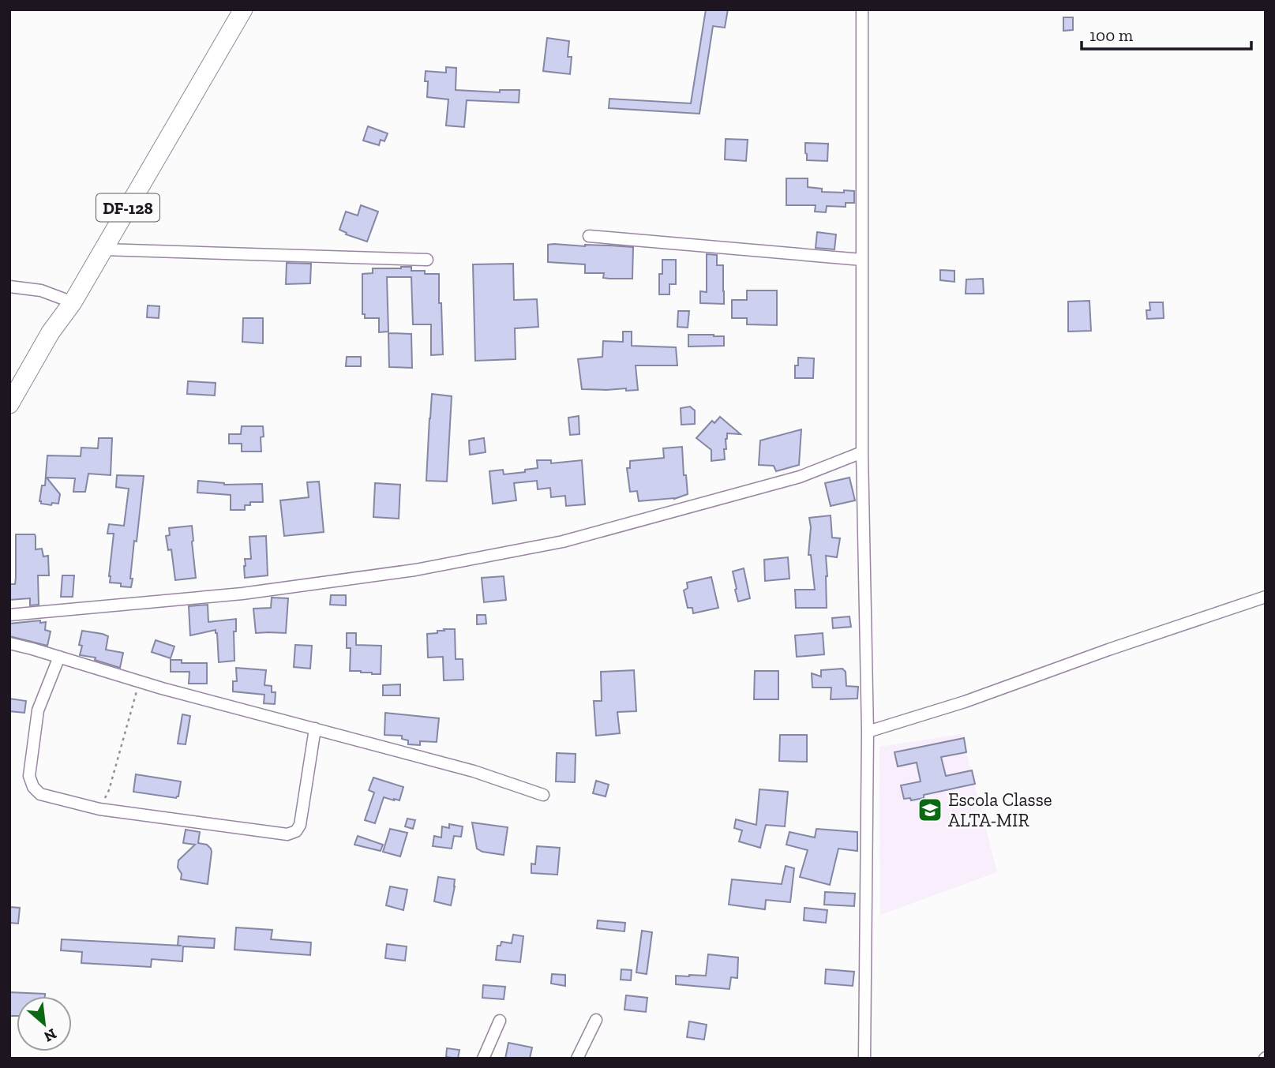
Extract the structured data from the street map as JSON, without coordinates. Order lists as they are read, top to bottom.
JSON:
{
  "streets": {
    "main road": ["DF-128"]
  },
  "places": {
    "school or university": ["Escola Classe ALTA-MIR"]
  },
  "scale_bar": "100 m",
  "north": "bottom right"
}
